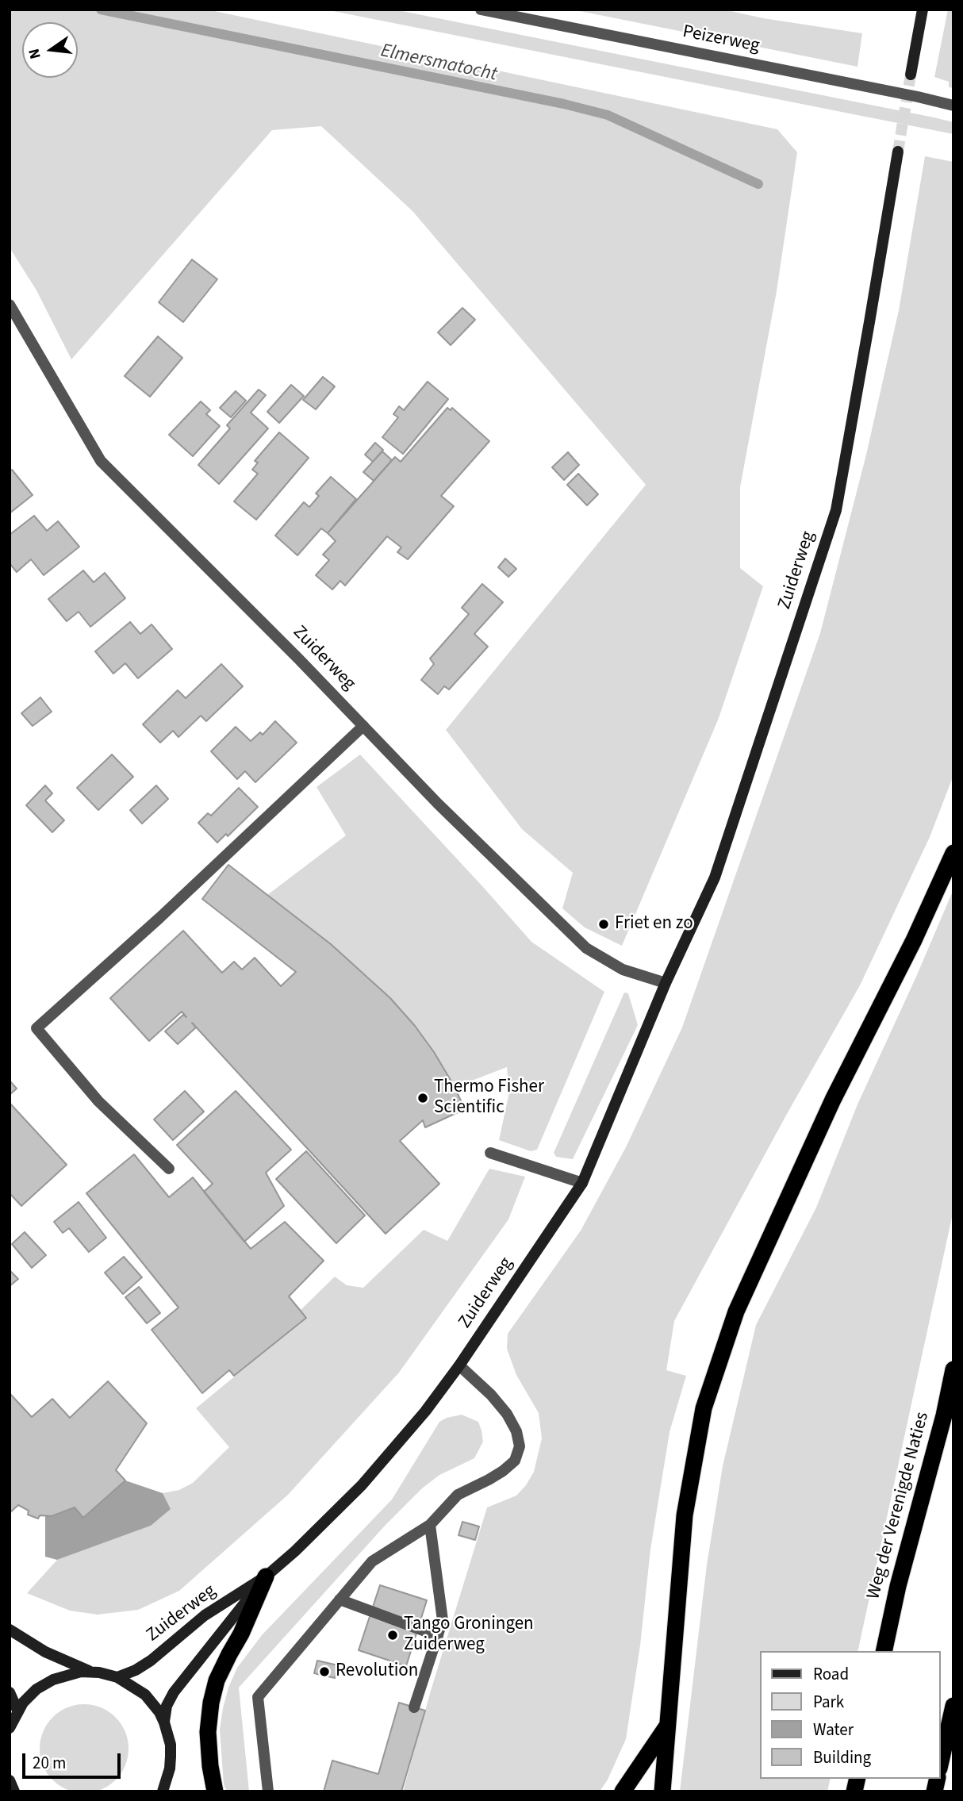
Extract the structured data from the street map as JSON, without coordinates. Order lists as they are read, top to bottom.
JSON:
{
  "streets": {
    "highway": ["Weg der Verenigde Naties"],
    "street": ["Peizerweg", "Zuiderweg"]
  },
  "water": ["Elmersmatocht"],
  "places": [
    "Friet en zo",
    "Thermo Fisher Scientific",
    "Tango Groningen Zuiderweg",
    "Revolution"
  ],
  "legend": [
    "Road",
    "Park",
    "Water",
    "Building"
  ],
  "scale_bar": "20 m",
  "north": "left"
}
